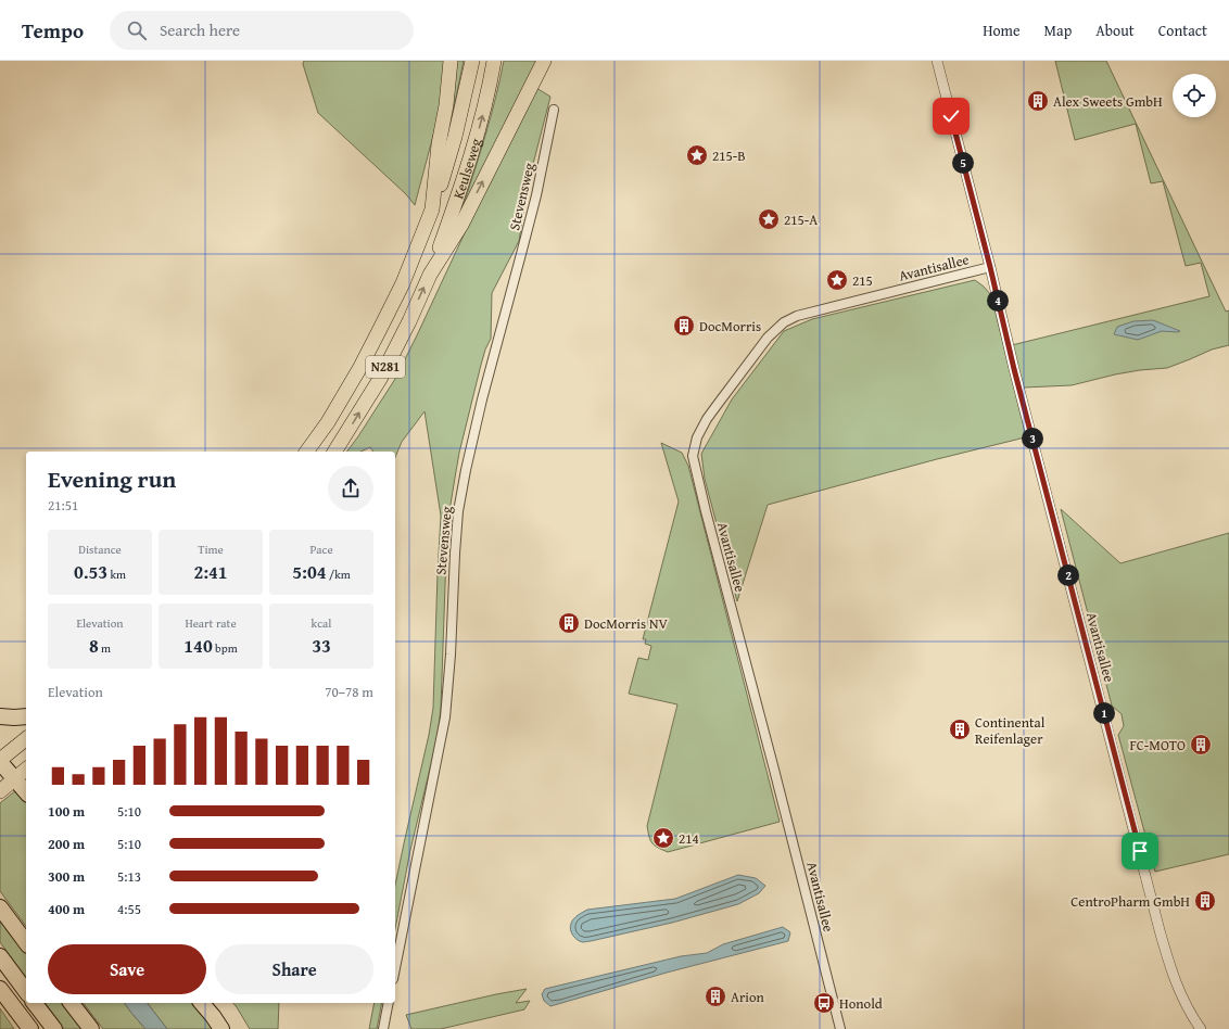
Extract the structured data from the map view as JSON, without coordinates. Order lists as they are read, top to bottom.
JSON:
{
  "streets": {
    "highway": ["Keulseweg", "N281"],
    "street": ["Stevensweg", "Avantisallee"]
  },
  "crossings": [
    ["Keulseweg", "N281"]
  ],
  "places": {
    "building": [
      "Alex Sweets GmbH",
      "DocMorris",
      "DocMorris NV",
      "Continental Reifenlager",
      "FC-MOTO",
      "CentroPharm GmbH",
      "Arion"
    ],
    "place": [
      "215-B",
      "215-A",
      "215",
      "214"
    ],
    "bus stop": ["Honold"]
  },
  "page": {
    "header": "Tempo",
    "search": "Search here",
    "nav": [
      "Home",
      "Map",
      "About",
      "Contact"
    ],
    "pins": [
      "5",
      "4",
      "3",
      "2",
      "1"
    ],
    "heading": ["Evening run", "21:51"],
    "stats": [
      ["Distance", "0.53 km"],
      ["Time", "2:41"],
      ["Pace", "5:04 /km"],
      ["Elevation", "8 m"],
      ["Heart rate", "140 bpm"],
      ["kcal", "33"]
    ],
    "chart": ["Elevation", "70–78 m"],
    "list": [
      {
        "name": "100 m",
        "note": "5:10"
      },
      {
        "name": "200 m",
        "note": "5:10"
      },
      {
        "name": "300 m",
        "note": "5:13"
      },
      {
        "name": "400 m",
        "note": "4:55"
      }
    ],
    "buttons": ["Save", "Share"]
  }
}
